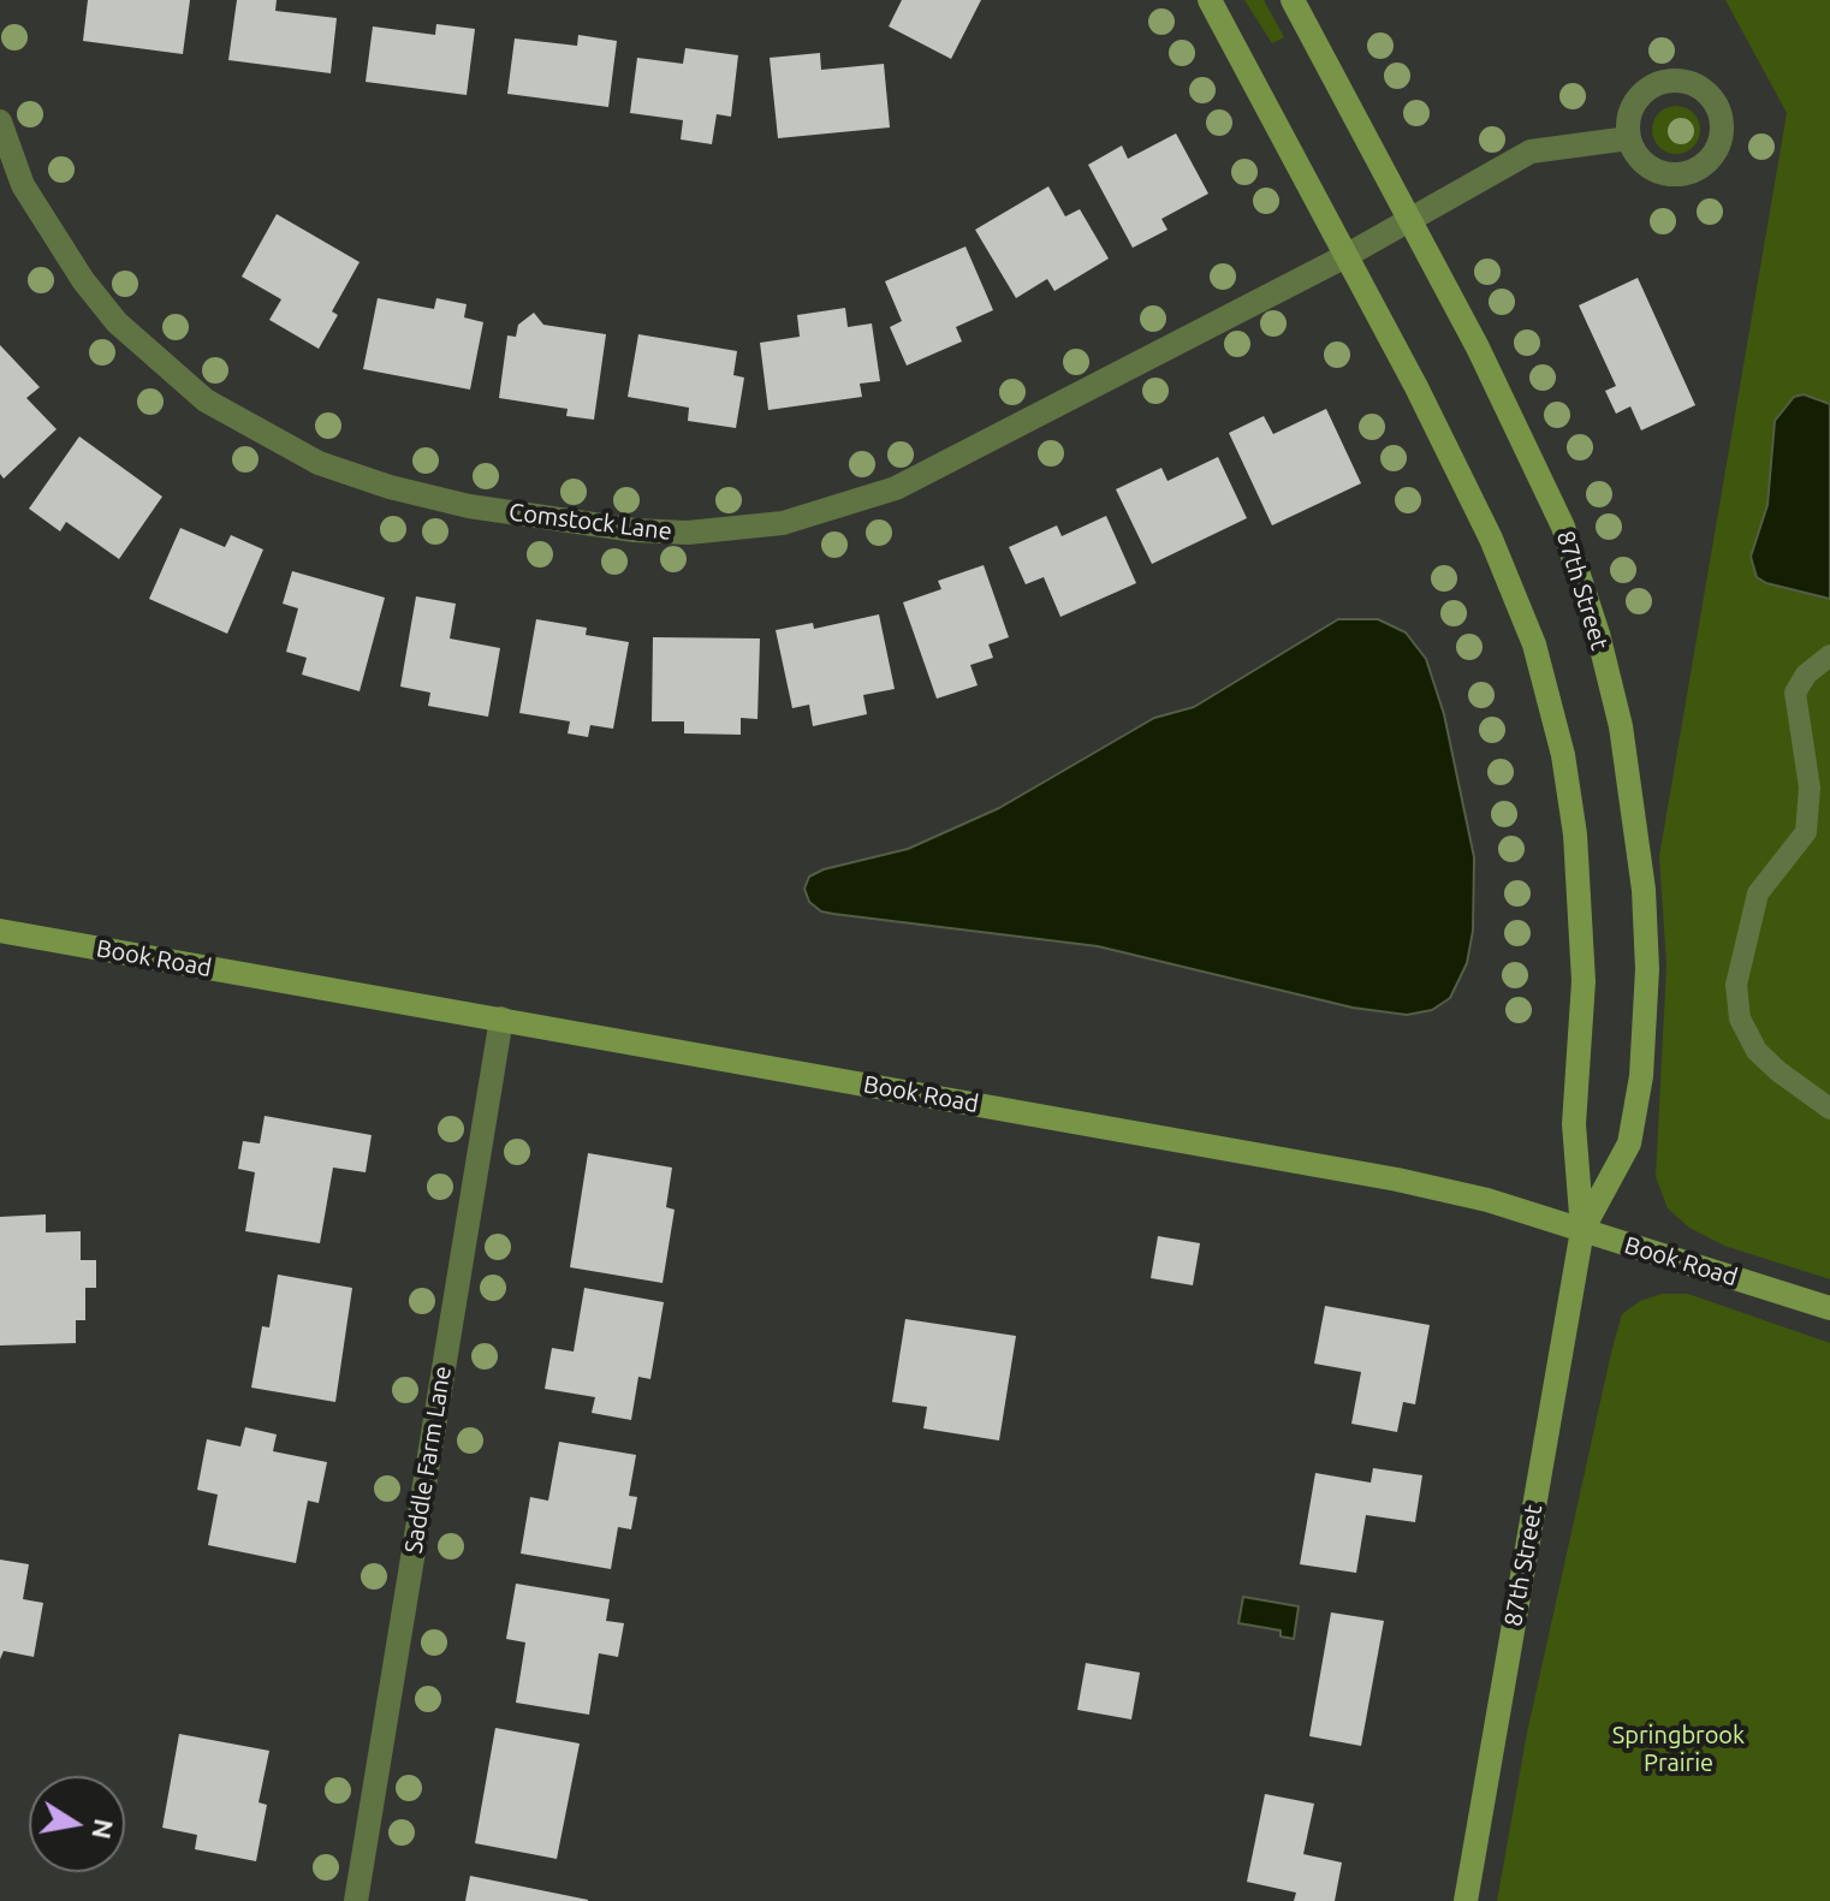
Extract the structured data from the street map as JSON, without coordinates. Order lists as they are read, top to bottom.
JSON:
{
  "streets": {
    "street": [
      "Comstock Lane",
      "87th Street",
      "Book Road",
      "Saddle Farm Lane"
    ]
  },
  "crossings": [
    ["Comstock Lane", "87th Street"],
    ["87th Street", "Book Road"],
    ["Book Road", "Saddle Farm Lane"]
  ],
  "parks": ["Springbrook Prairie"],
  "north": "right"
}
